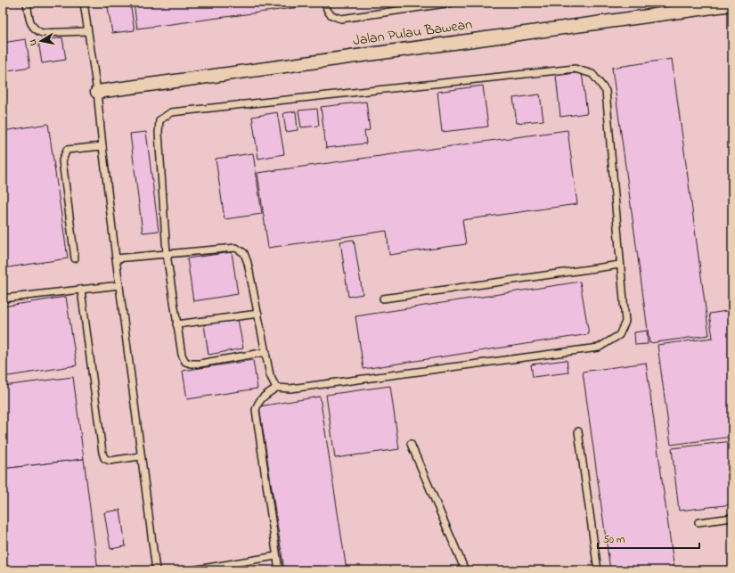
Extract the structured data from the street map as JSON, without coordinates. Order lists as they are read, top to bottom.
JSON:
{
  "streets": {
    "street": ["Jalan Pulau Bawean"]
  },
  "scale_bar": "50 m",
  "north": "left"
}
